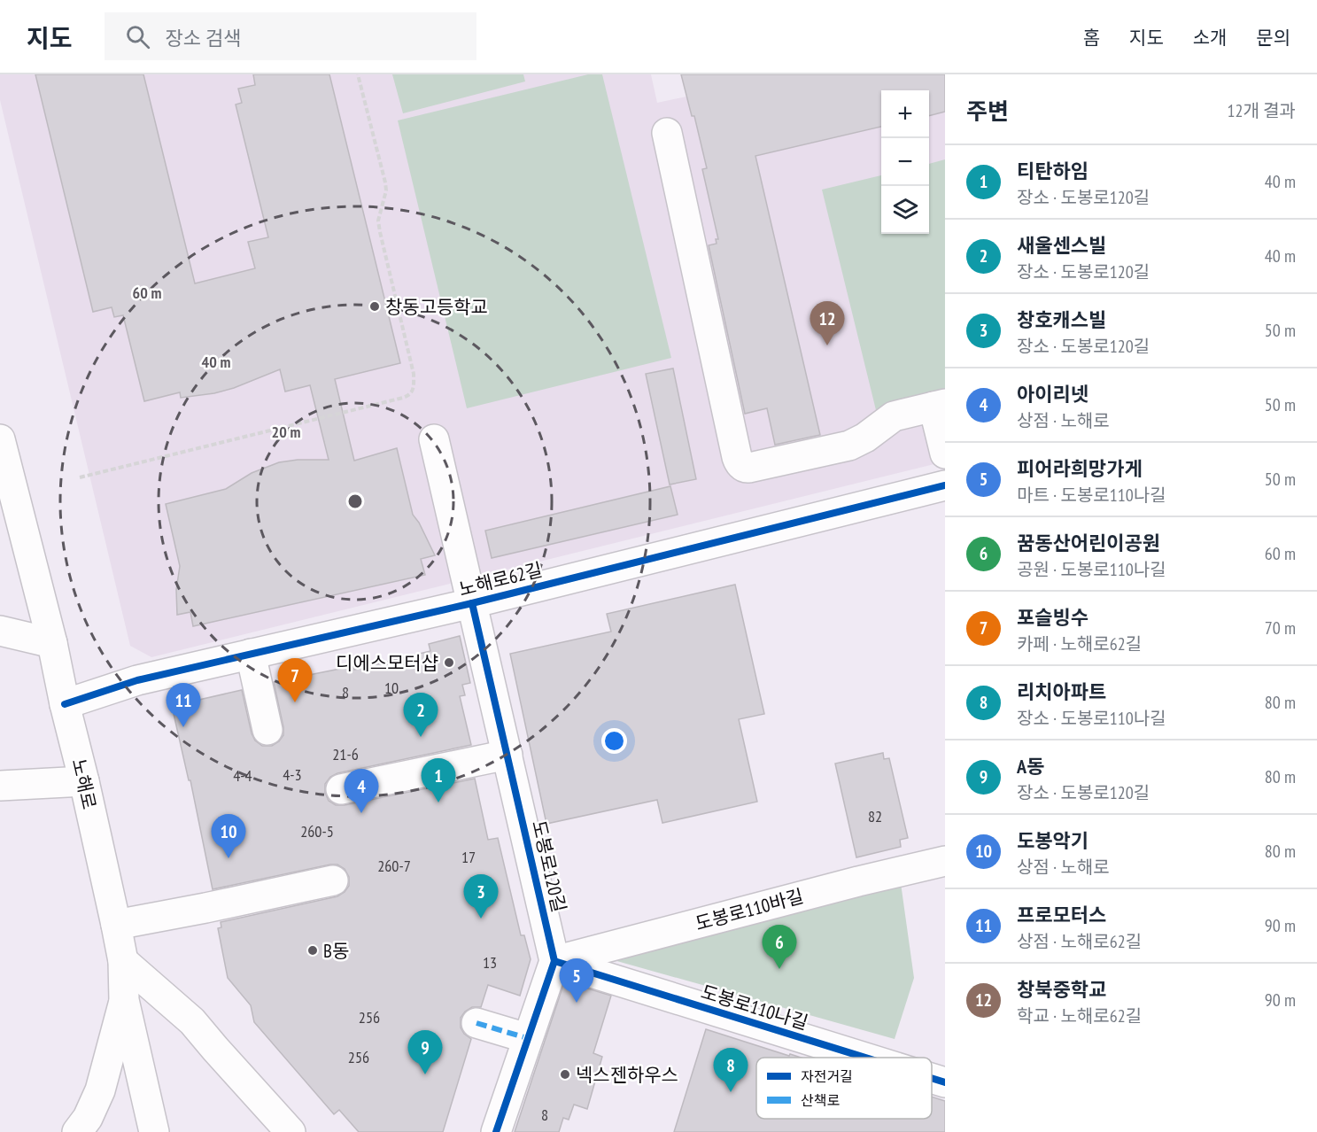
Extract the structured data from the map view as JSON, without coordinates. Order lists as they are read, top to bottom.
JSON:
{
  "streets": {
    "street": [
      "노해로62길",
      "노해로",
      "도봉로120길",
      "도봉로110바길",
      "도봉로110나길"
    ]
  },
  "crossings": [
    ["노해로62길", "노해로"],
    ["노해로62길", "도봉로120길"],
    ["도봉로120길", "도봉로110바길"],
    ["도봉로120길", "도봉로110나길"],
    ["도봉로110바길", "도봉로110나길"]
  ],
  "places": [
    "창동고등학교",
    "디에스모터샵",
    "B동",
    "넥스젠하우스"
  ],
  "house_numbers": [
    "10",
    "8",
    "21-6",
    "4-3",
    "4-4",
    "82",
    "260-5",
    "17",
    "260-7",
    "13",
    "256",
    "256",
    "8"
  ],
  "legend": ["자전거길", "산책로"],
  "page": {
    "header": "지도",
    "search": "장소 검색",
    "nav": [
      "홈",
      "지도",
      "소개",
      "문의"
    ],
    "heading": ["주변", "12개 결과"],
    "map_buttons": ["+", "−"],
    "list": [
      {
        "mark": "1",
        "name": "티탄하임",
        "note": "장소 · 도봉로120길",
        "value": "40 m"
      },
      {
        "mark": "2",
        "name": "새울센스빌",
        "note": "장소 · 도봉로120길",
        "value": "40 m"
      },
      {
        "mark": "3",
        "name": "창호캐스빌",
        "note": "장소 · 도봉로120길",
        "value": "50 m"
      },
      {
        "mark": "4",
        "name": "아이리넷",
        "note": "상점 · 노해로",
        "value": "50 m"
      },
      {
        "mark": "5",
        "name": "피어라희망가게",
        "note": "마트 · 도봉로110나길",
        "value": "50 m"
      },
      {
        "mark": "6",
        "name": "꿈동산어린이공원",
        "note": "공원 · 도봉로110나길",
        "value": "60 m"
      },
      {
        "mark": "7",
        "name": "포슬빙수",
        "note": "카페 · 노해로62길",
        "value": "70 m"
      },
      {
        "mark": "8",
        "name": "리치아파트",
        "note": "장소 · 도봉로110나길",
        "value": "80 m"
      },
      {
        "mark": "9",
        "name": "A동",
        "note": "장소 · 도봉로120길",
        "value": "80 m"
      },
      {
        "mark": "10",
        "name": "도봉악기",
        "note": "상점 · 노해로",
        "value": "80 m"
      },
      {
        "mark": "11",
        "name": "프로모터스",
        "note": "상점 · 노해로62길",
        "value": "90 m"
      },
      {
        "mark": "12",
        "name": "창북중학교",
        "note": "학교 · 노해로62길",
        "value": "90 m"
      }
    ],
    "pins": [
      "12",
      "7",
      "11",
      "2",
      "1",
      "4",
      "10",
      "3",
      "6",
      "5",
      "9",
      "8"
    ]
  },
  "rings": ["60 m", "40 m", "20 m"]
}
